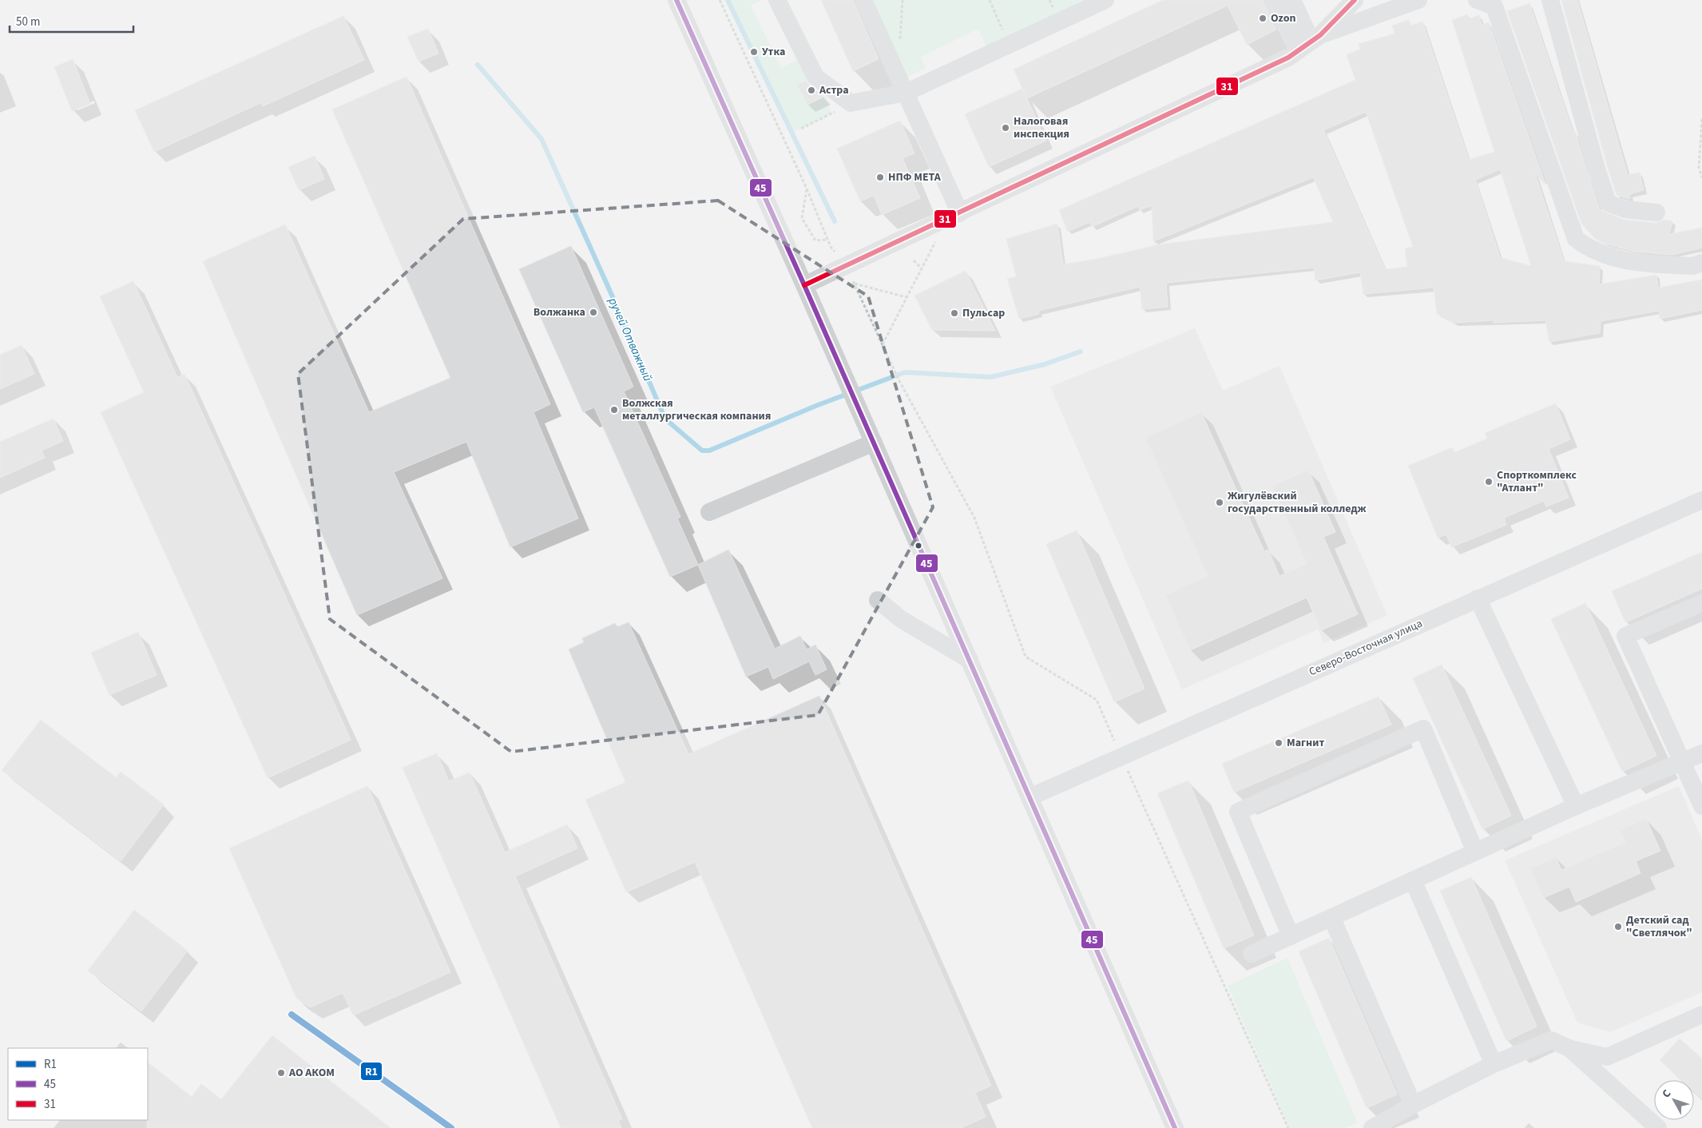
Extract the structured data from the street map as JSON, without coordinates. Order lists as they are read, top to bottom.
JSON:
{
  "streets": {
    "street": ["Северо-Восточная улица"]
  },
  "water": ["ручей Отважный"],
  "places": [
    "Ozon",
    "Утка",
    "Астра",
    "Налоговая инспекция",
    "НПФ МЕТА",
    "Волжанка",
    "Пульсар",
    "Волжская металлургическая компания",
    "Спорткомплекс \"Атлант\"",
    "Жигулёвский государственный колледж",
    "Магнит",
    "Детский сад \"Светлячок\"",
    "АО АКОМ"
  ],
  "lines": ["transit line 45", "transit line 31", "transit line R1"],
  "legend": ["R1", "45", "31"],
  "scale_bar": "50 m",
  "north": "top left"
}
